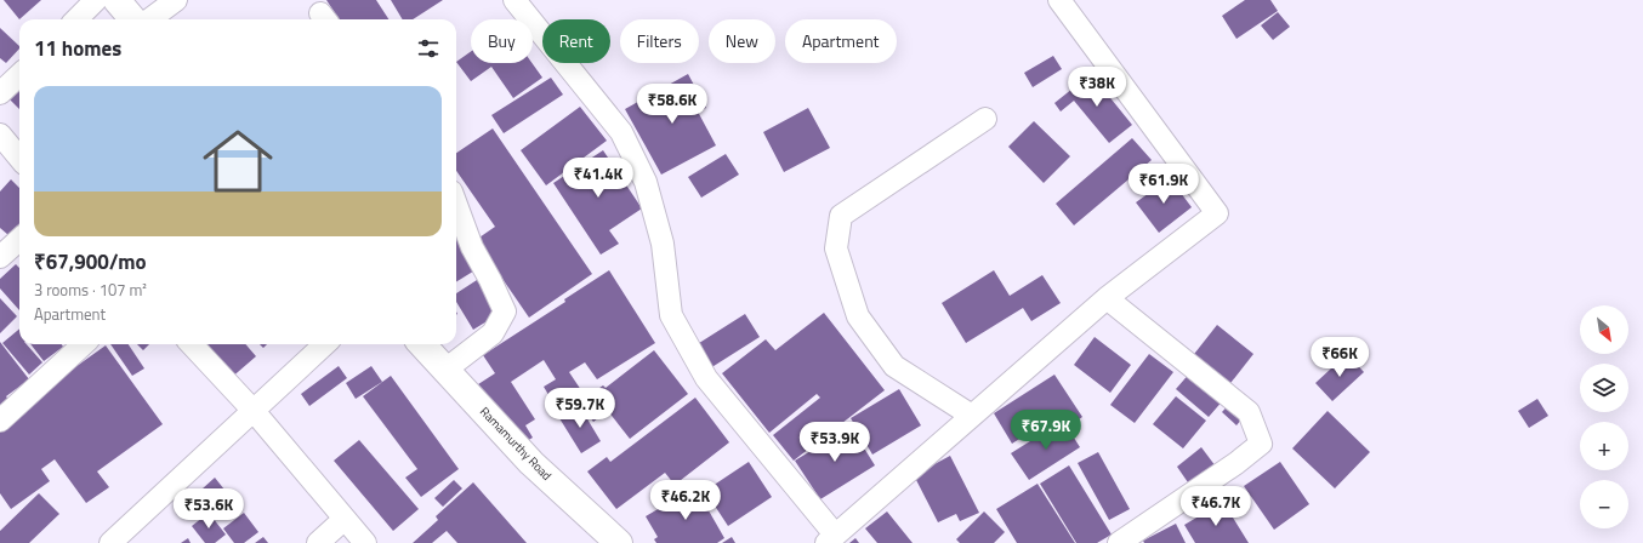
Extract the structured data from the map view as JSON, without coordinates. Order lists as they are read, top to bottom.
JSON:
{
  "streets": {
    "street": ["Ramamurthy Road"]
  },
  "north": "bottom right",
  "page": {
    "chip": [
      "Buy",
      "Rent",
      "Filters",
      "New",
      "Apartment"
    ],
    "heading": "11 homes",
    "price": [
      "₹38K",
      "₹58.6K",
      "₹41.4K",
      "₹61.9K",
      "₹66K",
      "₹59.7K",
      "₹67.9K",
      "₹53.9K",
      "₹46.2K",
      "₹46.7K",
      "₹53.6K"
    ],
    "list": [
      {
        "name": "₹67,900/mo",
        "note": "3 rooms · 107 m² · Apartment"
      }
    ],
    "map_buttons": ["+", "−"]
  }
}
